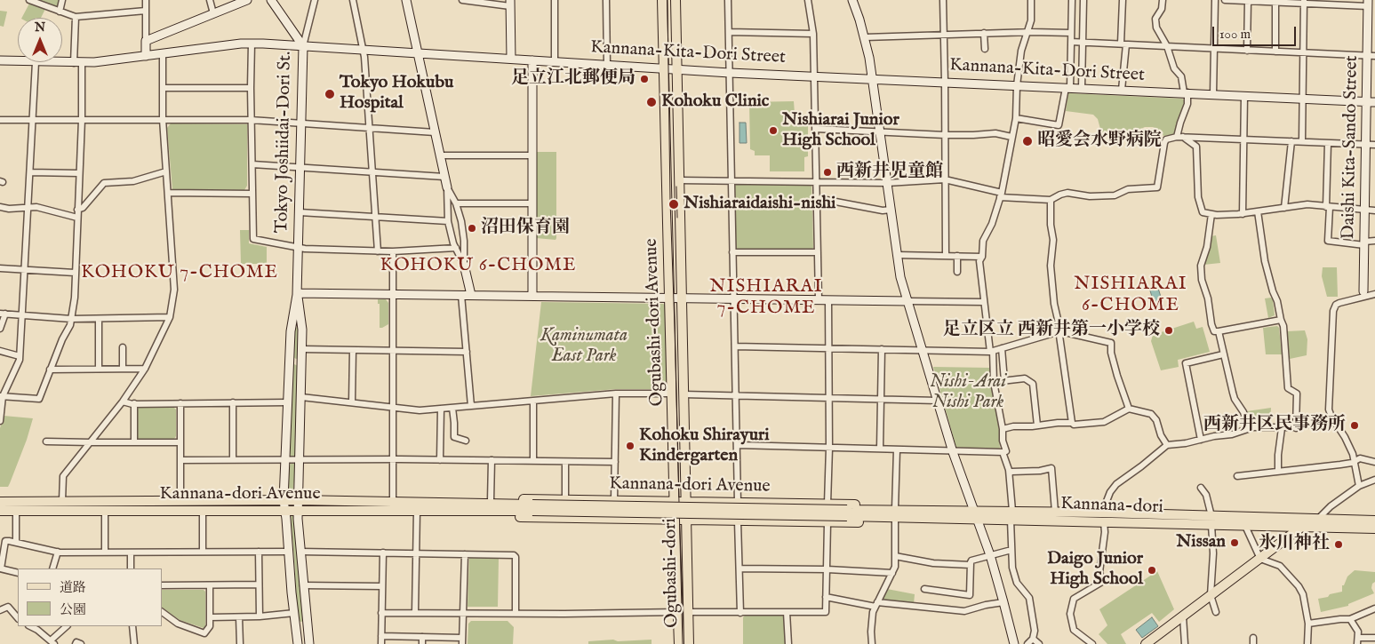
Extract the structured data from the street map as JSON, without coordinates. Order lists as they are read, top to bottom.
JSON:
{
  "streets": {
    "main road": [
      "Ogubashi-dori Avenue",
      "Kannana-dori Avenue",
      "Kannana-dori",
      "Ogubashi-dori"
    ],
    "street": ["Kannana-Kita-Dori Street", "Tokyo Joshiidai-Dori St.", "Daishi Kita-Sando Street"]
  },
  "crossings": [
    ["Kannana-Kita-Dori Street", "Tokyo Joshiidai-Dori St."],
    ["Kannana-Kita-Dori Street", "Daishi Kita-Sando Street"],
    ["Kannana-Kita-Dori Street", "Ogubashi-dori Avenue"],
    ["Tokyo Joshiidai-Dori St.", "Kannana-dori Avenue"],
    ["Ogubashi-dori Avenue", "Kannana-dori Avenue"],
    ["Ogubashi-dori Avenue", "Ogubashi-dori"],
    ["Kannana-dori Avenue", "Kannana-dori"],
    ["Kannana-dori Avenue", "Ogubashi-dori"]
  ],
  "districts": [
    "KOHOKU 6-CHOME",
    "KOHOKU 7-CHOME",
    "NISHIARAI 6-CHOME",
    "NISHIARAI 7-CHOME"
  ],
  "parks": ["Kaminumata East Park", "Nishi-Arai Nishi Park"],
  "places": [
    "足立江北郵便局",
    "Tokyo Hokubu Hospital",
    "Kohoku Clinic",
    "Nishiarai Junior High School",
    "昭愛会水野病院",
    "西新井児童館",
    "Nishiaraidaishi-nishi",
    "沼田保育園",
    "足立区立 西新井第一小学校",
    "西新井区民事務所",
    "Kohoku Shirayuri Kindergarten",
    "Nissan",
    "氷川神社",
    "Daigo Junior High School"
  ],
  "legend": ["道路", "公園"],
  "scale_bar": "100 m",
  "north": "top"
}
